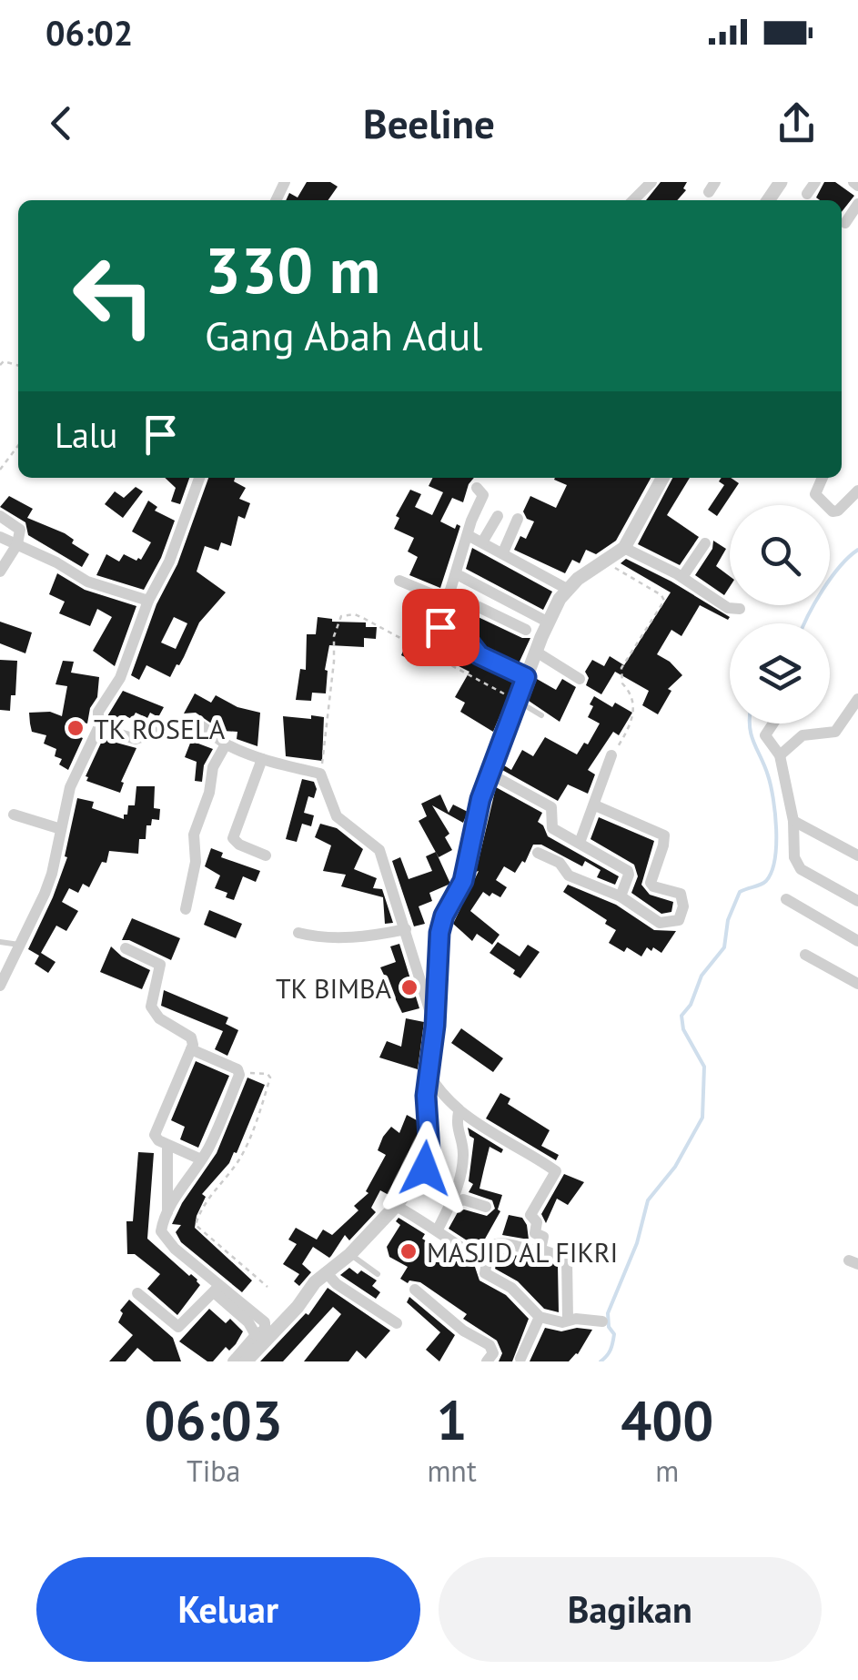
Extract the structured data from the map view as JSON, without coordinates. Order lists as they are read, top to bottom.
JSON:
{
  "places": ["TK ROSELA", "TK BIMBA", "MASJID AL FIKRI"],
  "page": {
    "status": "06:02",
    "header": "Beeline",
    "turn": ["330 m", "Gang Abah Adul"],
    "then": "Lalu",
    "eta": [
      "06:03",
      "Tiba",
      "1",
      "mnt",
      "400",
      "m"
    ],
    "buttons": ["Keluar", "Bagikan"]
  }
}
